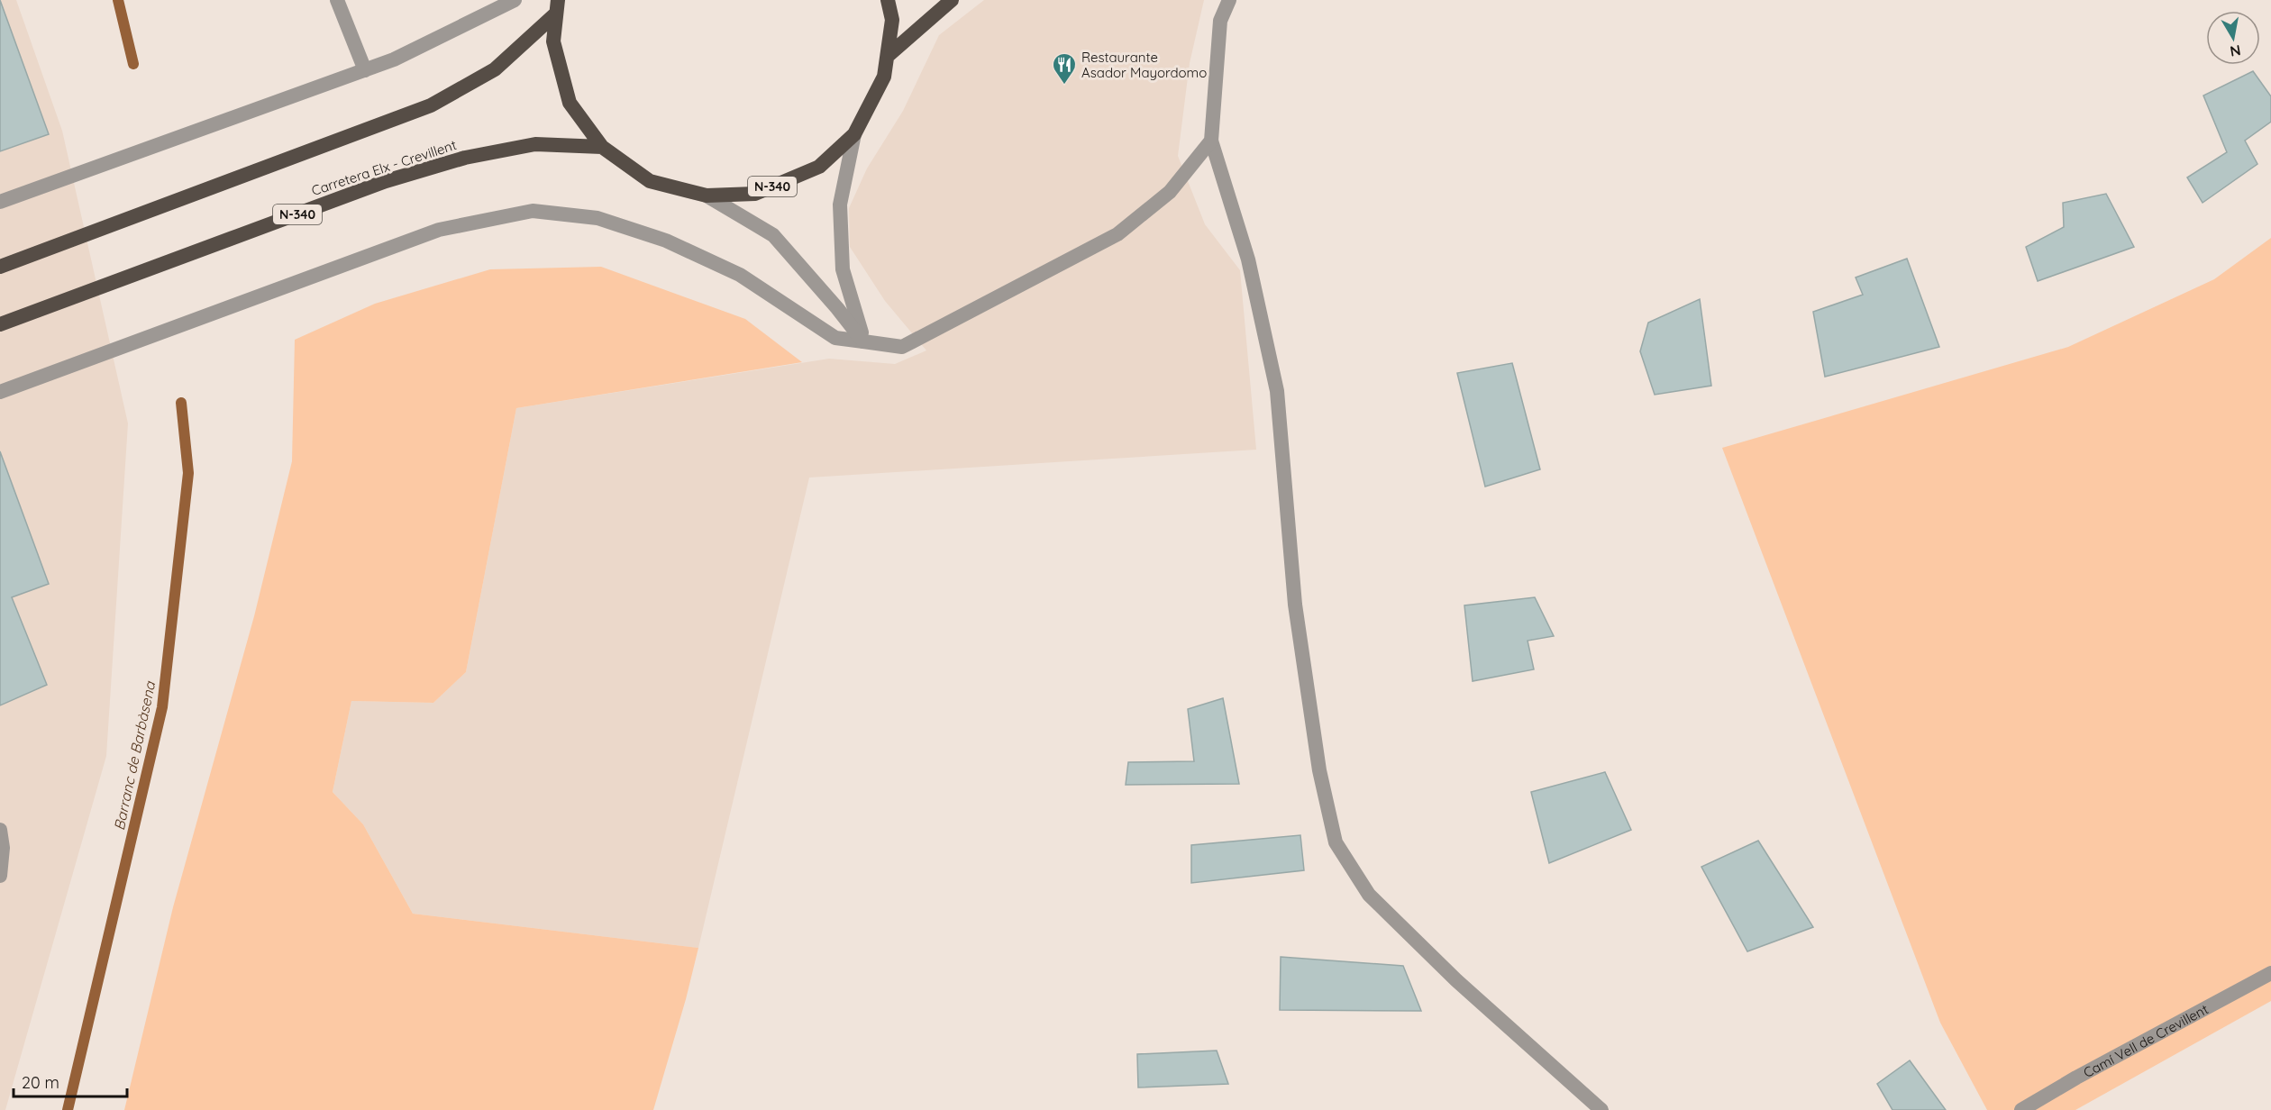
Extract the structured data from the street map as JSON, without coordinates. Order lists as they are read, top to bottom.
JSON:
{
  "streets": {
    "highway": ["Carretera Elx - Crevillent", "N-340"],
    "street": ["Camí Vell de Crevillent"]
  },
  "crossings": [
    ["Carretera Elx - Crevillent", "N-340"]
  ],
  "water": ["Barranc de Barbàsena"],
  "places": {
    "restaurant": ["Restaurante Asador Mayordomo"]
  },
  "scale_bar": "20 m",
  "north": "bottom"
}
